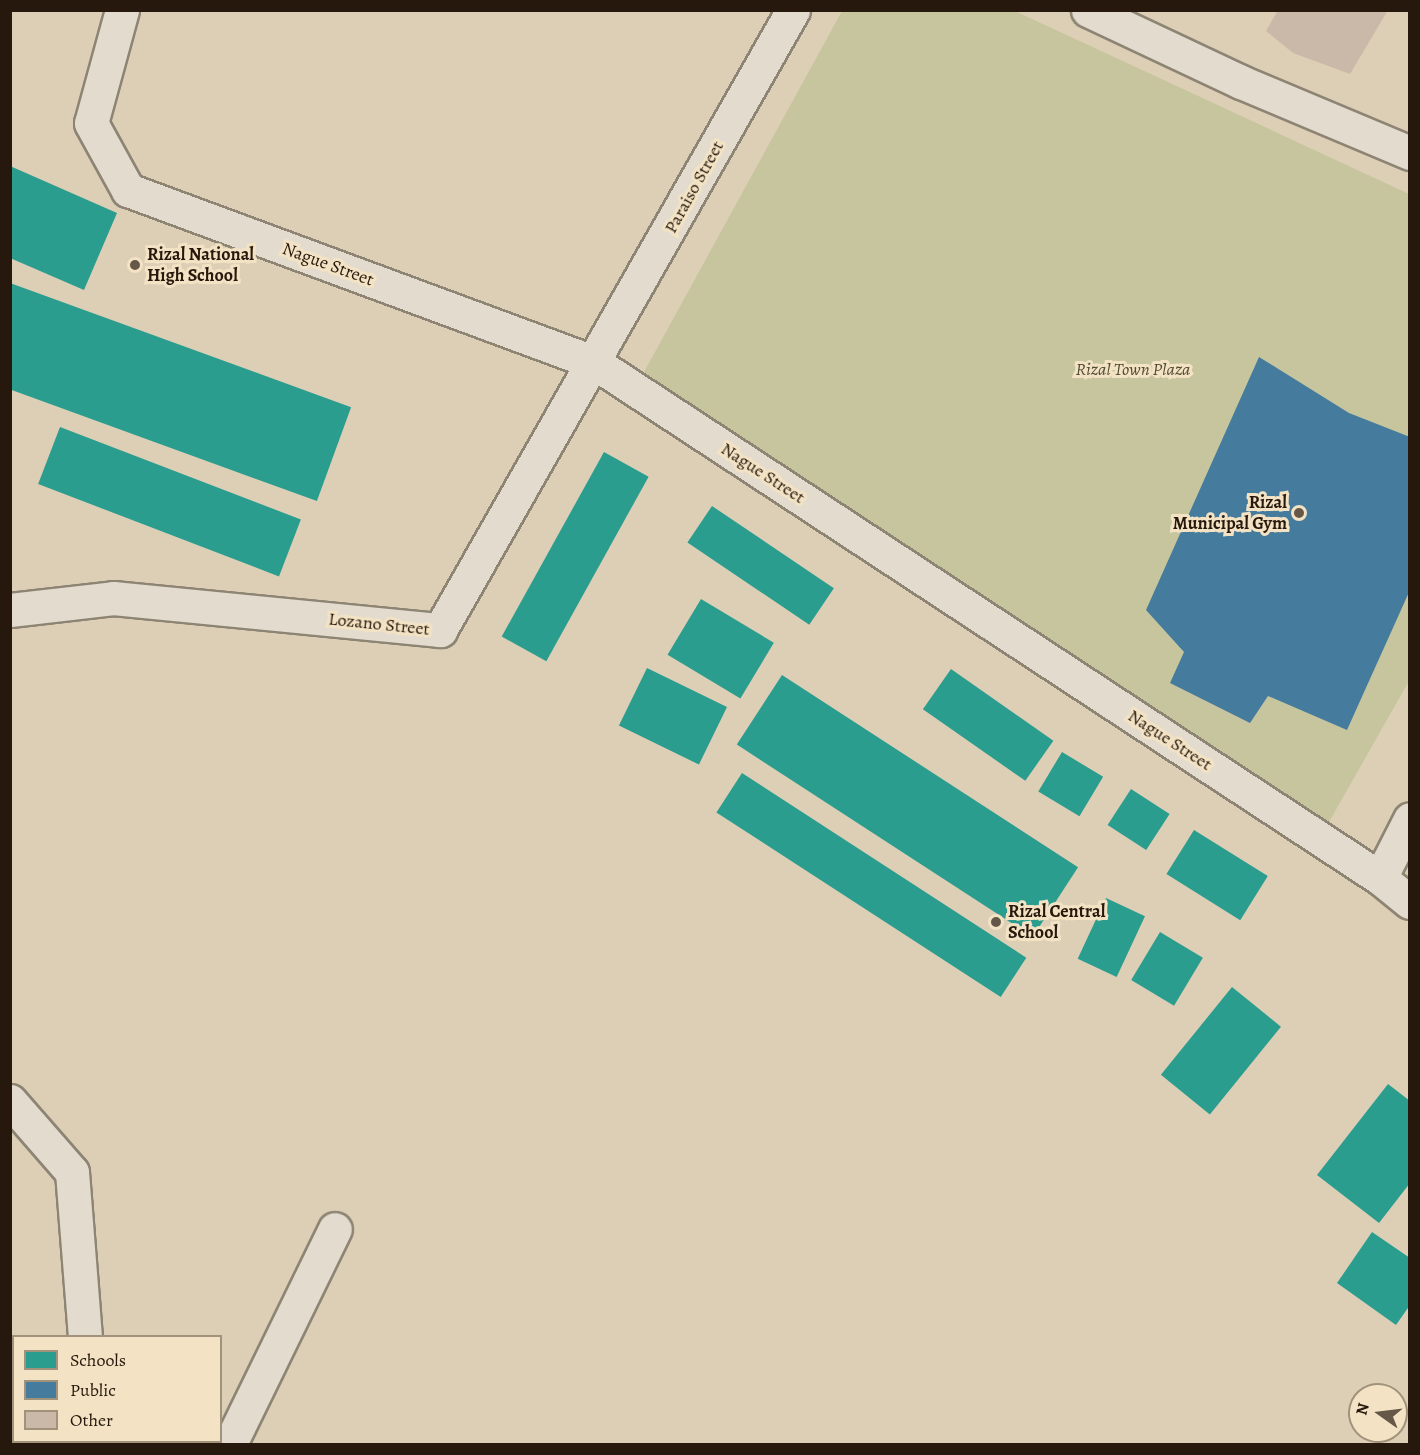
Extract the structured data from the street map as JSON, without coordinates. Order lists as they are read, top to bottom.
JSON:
{
  "streets": {
    "street": ["Paraiso Street", "Nague Street", "Lozano Street"]
  },
  "crossings": [
    ["Paraiso Street", "Nague Street"],
    ["Paraiso Street", "Lozano Street"],
    ["Nague Street", "Lozano Street"]
  ],
  "parks": ["Rizal Town Plaza"],
  "places": ["Rizal National High School", "Rizal Municipal Gym", "Rizal Central School"],
  "legend": ["Schools", "Public", "Other"],
  "north": "left"
}
